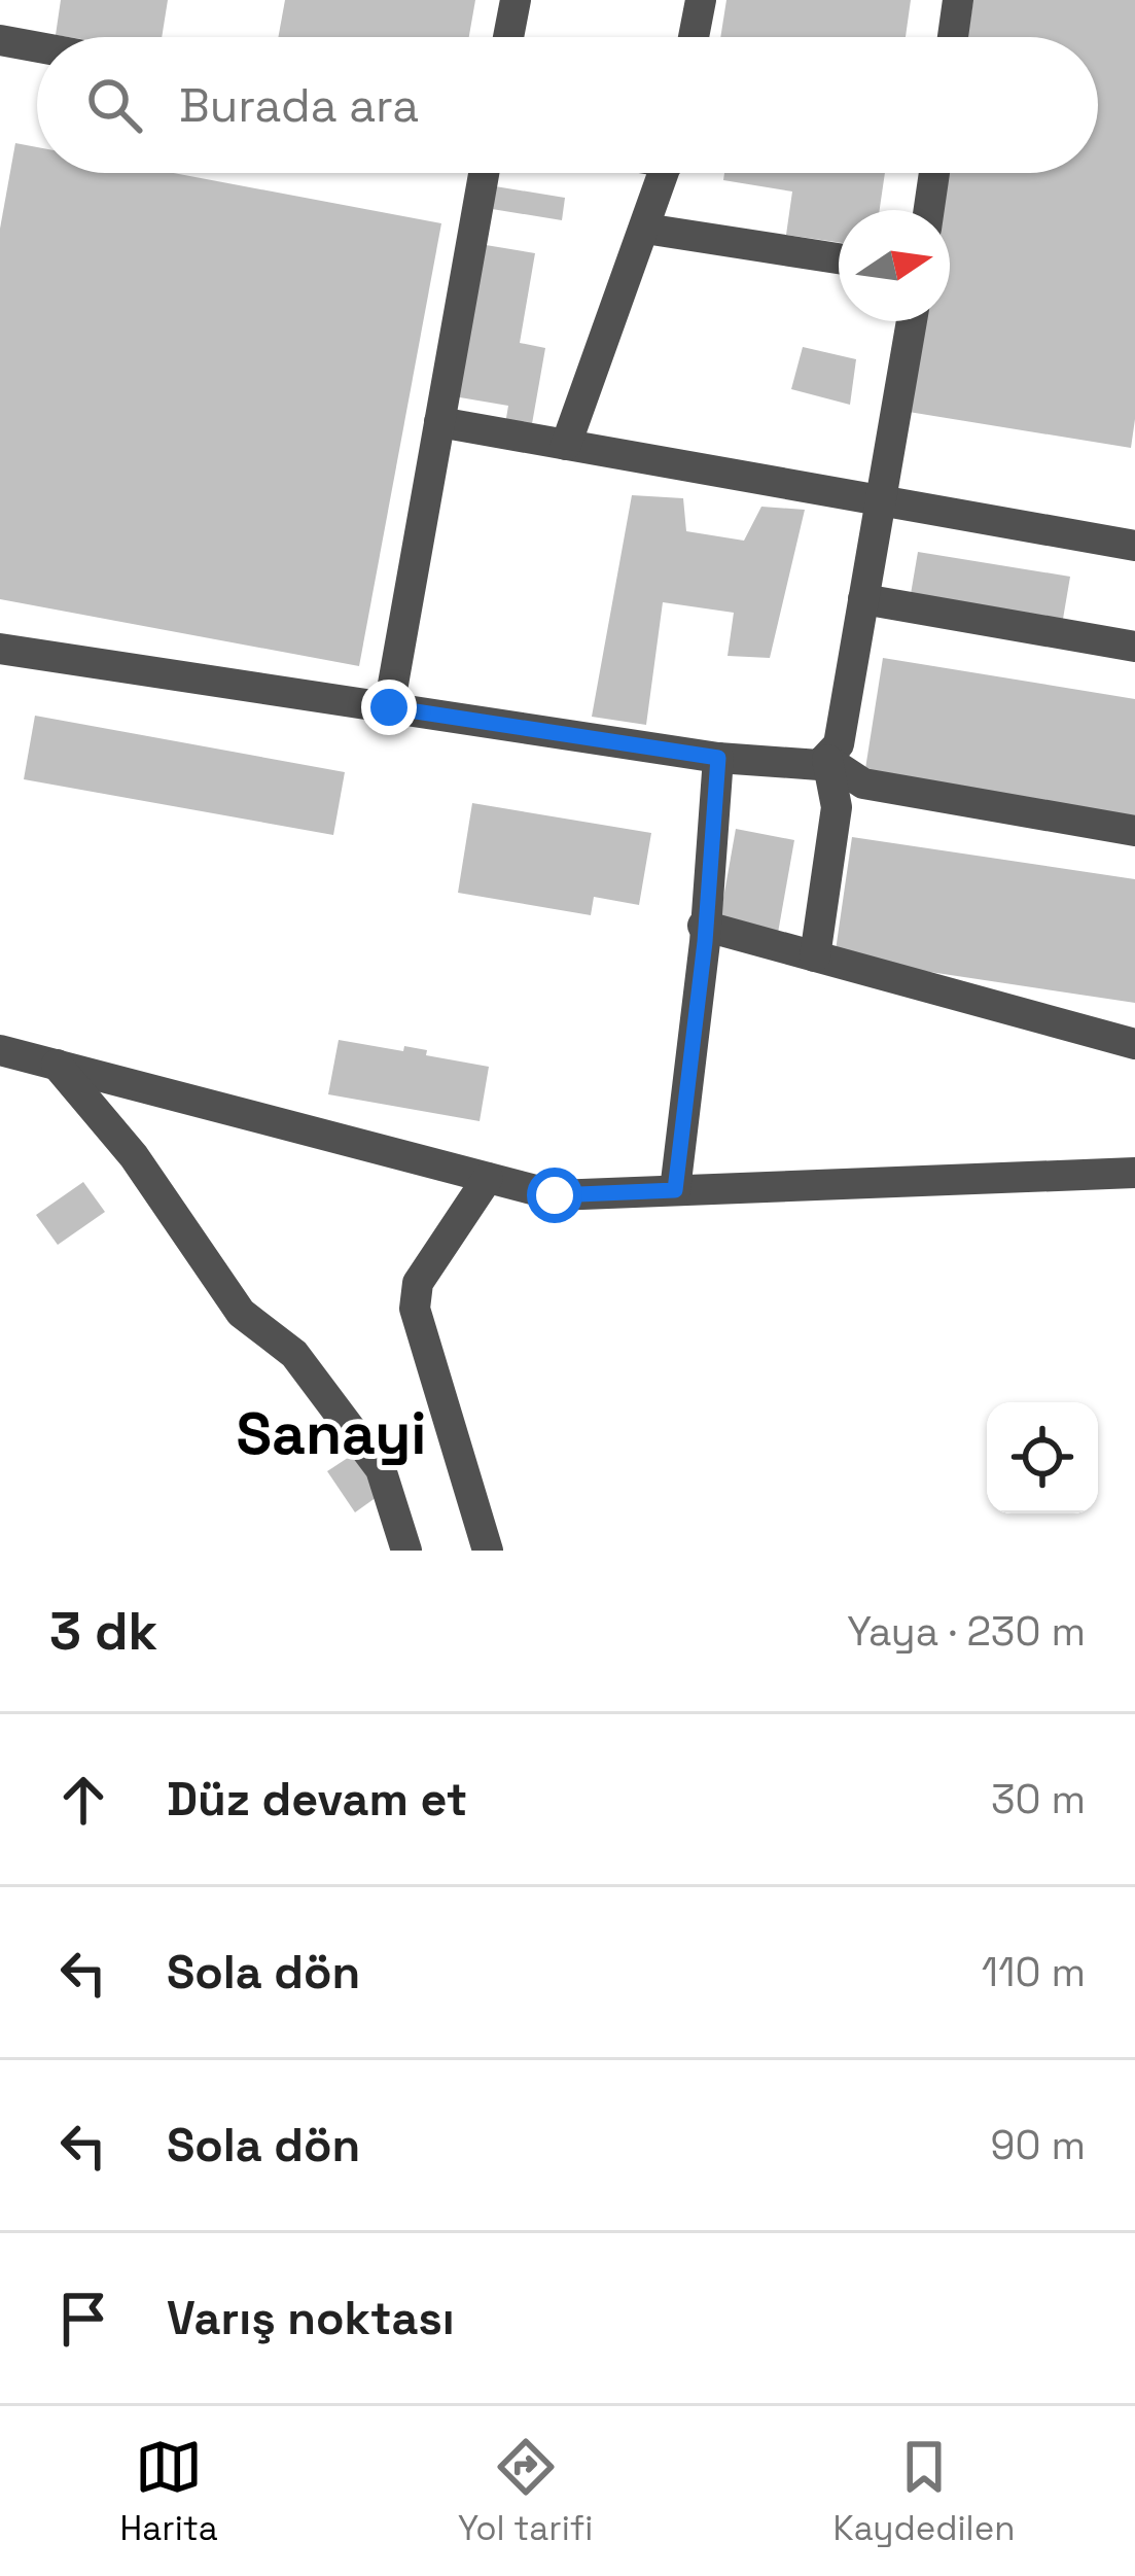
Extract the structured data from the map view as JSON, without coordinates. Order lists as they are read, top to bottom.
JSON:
{
  "districts": ["Sanayi"],
  "north": "right",
  "page": {
    "search": "Burada ara",
    "heading": ["3 dk", "Yaya · 230 m"],
    "list": [
      ["Düz devam et", "30 m"],
      ["Sola dön", "110 m"],
      ["Sola dön", "90 m"],
      "Varış noktası"
    ],
    "nav": ["Harita", "Yol tarifi", "Kaydedilen"]
  }
}
